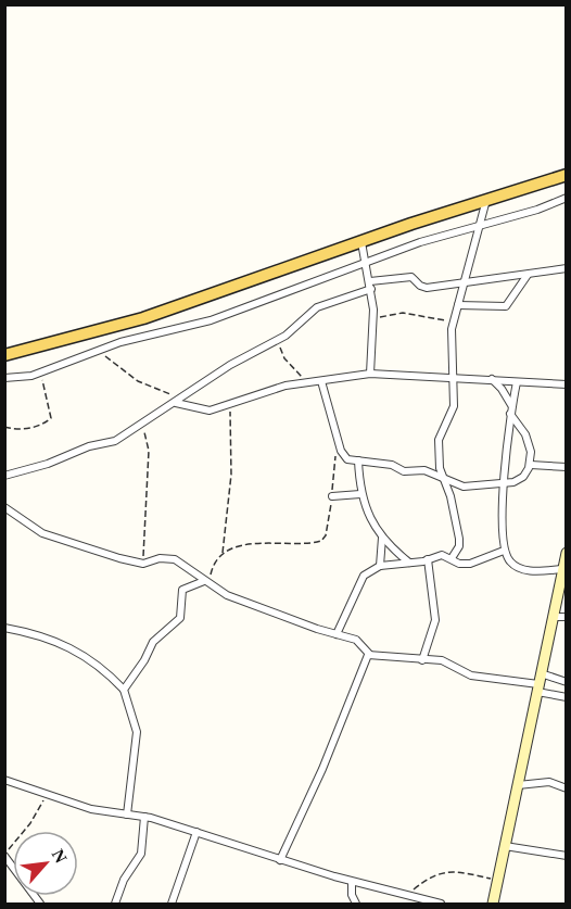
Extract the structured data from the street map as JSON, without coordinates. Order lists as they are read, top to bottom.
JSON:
{
  "north": "top right"
}
